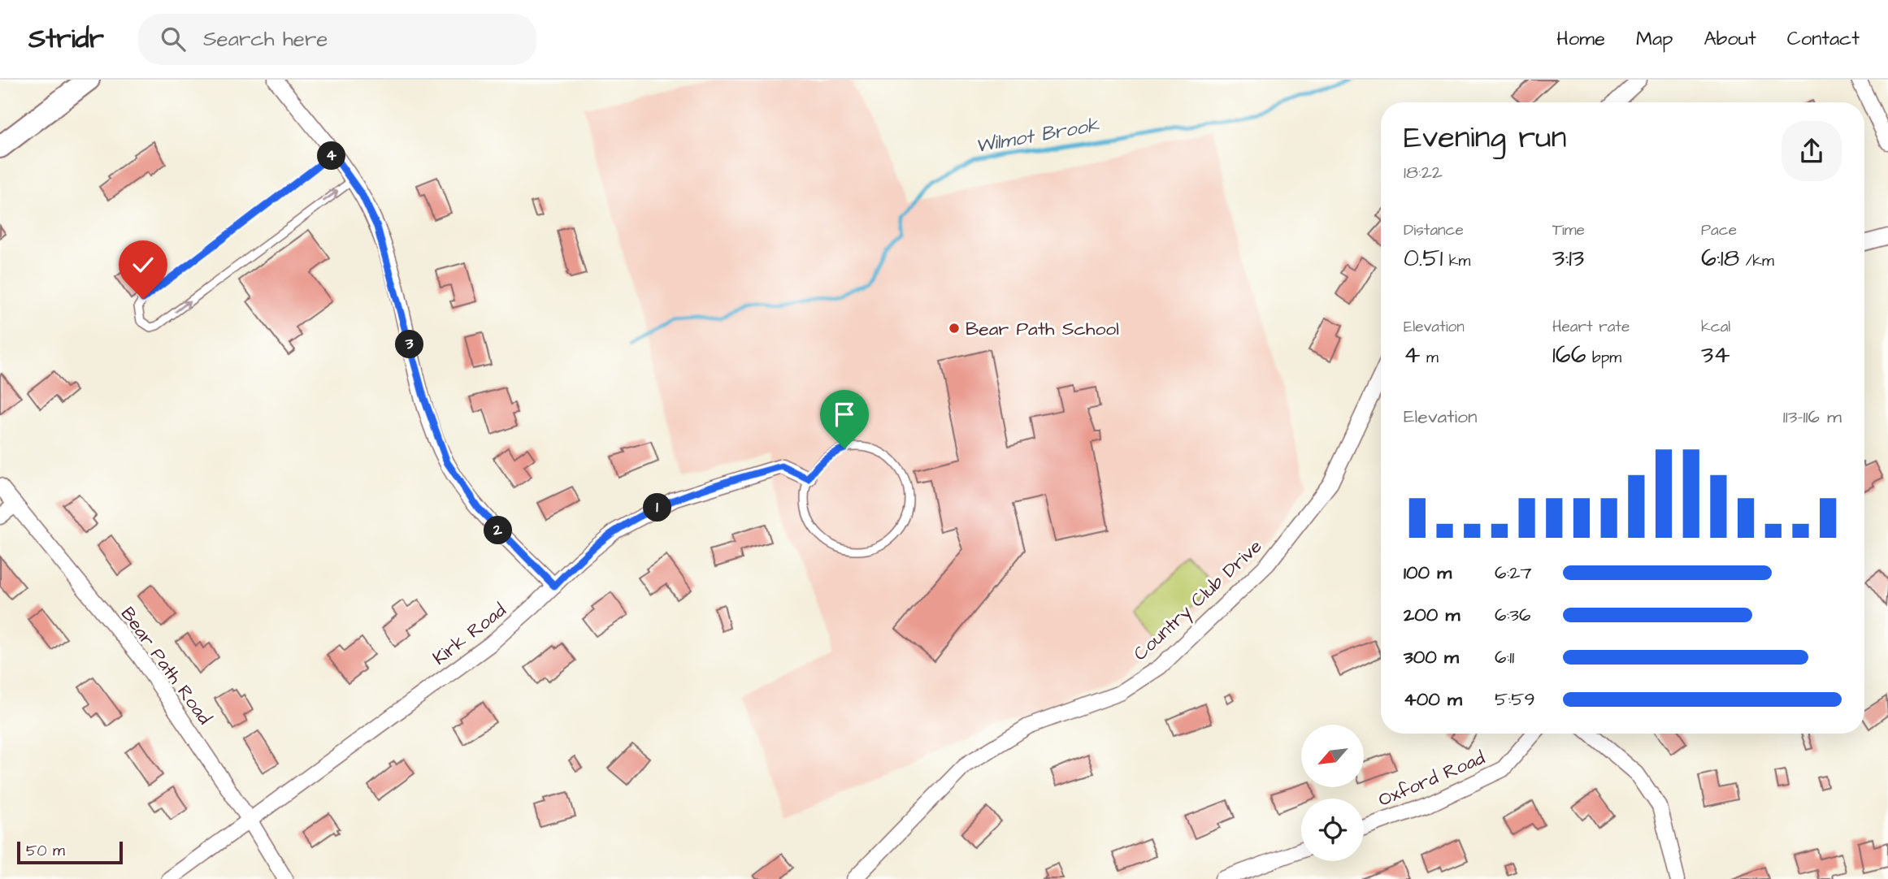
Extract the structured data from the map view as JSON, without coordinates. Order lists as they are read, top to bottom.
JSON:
{
  "streets": {
    "street": [
      "Country Club Drive",
      "Kirk Road",
      "Bear Path Road",
      "Oxford Road"
    ]
  },
  "crossings": [
    ["Kirk Road", "Bear Path Road"]
  ],
  "water": ["Wilmot Brook"],
  "places": ["Bear Path School"],
  "scale_bar": "50 m",
  "north": "bottom left",
  "page": {
    "header": "Stridr",
    "search": "Search here",
    "nav": [
      "Home",
      "Map",
      "About",
      "Contact"
    ],
    "heading": ["Evening run", "18:22"],
    "pins": [
      "4",
      "3",
      "1",
      "2"
    ],
    "stats": [
      ["Distance", "0.51 km"],
      ["Time", "3:13"],
      ["Pace", "6:18 /km"],
      ["Elevation", "4 m"],
      ["Heart rate", "166 bpm"],
      ["kcal", "34"]
    ],
    "chart": ["Elevation", "113–116 m"],
    "list": [
      {
        "name": "100 m",
        "note": "6:27"
      },
      {
        "name": "200 m",
        "note": "6:36"
      },
      {
        "name": "300 m",
        "note": "6:11"
      },
      {
        "name": "400 m",
        "note": "5:59"
      }
    ],
    "scale": "50 m"
  }
}
